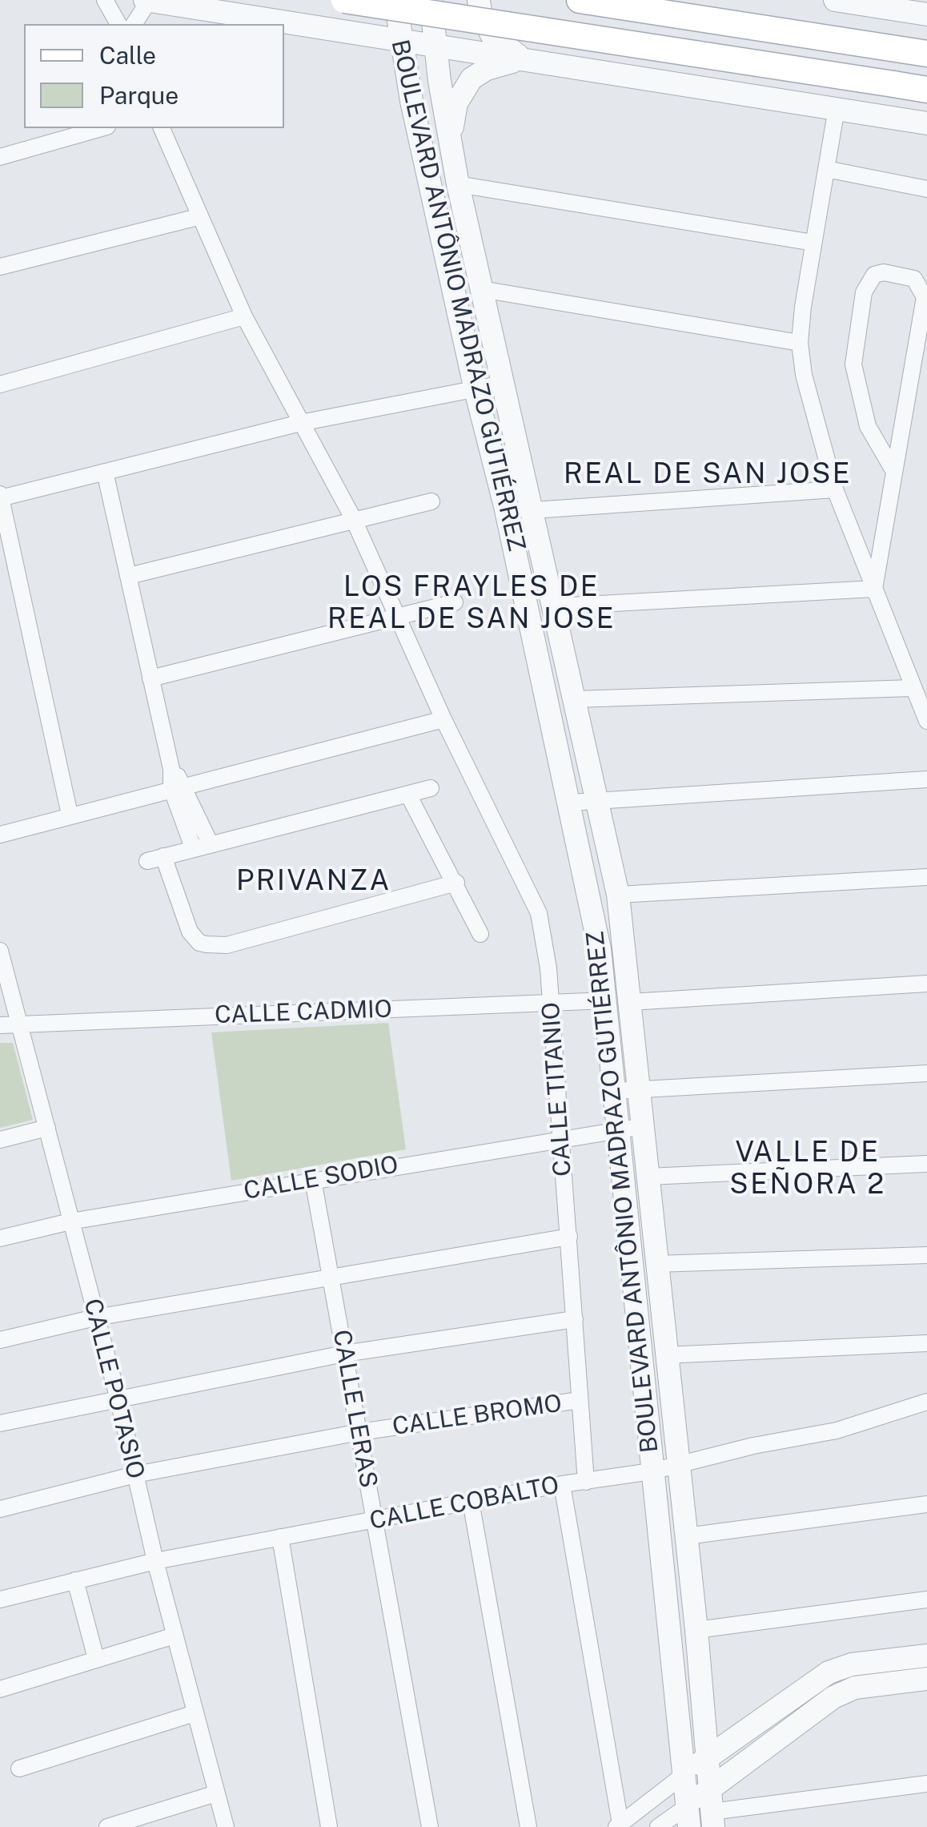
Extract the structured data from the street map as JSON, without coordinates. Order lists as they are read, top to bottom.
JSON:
{
  "streets": {
    "street": [
      "BOULEVARD ANTÔNIO MADRAZO GUTIÉRREZ",
      "CALLE CADMIO",
      "CALLE TITANIO",
      "CALLE SODIO",
      "CALLE POTASIO",
      "CALLE LERAS",
      "CALLE BROMO",
      "CALLE COBALTO"
    ]
  },
  "crossings": [
    ["BOULEVARD ANTÔNIO MADRAZO GUTIÉRREZ", "CALLE CADMIO"],
    ["BOULEVARD ANTÔNIO MADRAZO GUTIÉRREZ", "CALLE SODIO"],
    ["BOULEVARD ANTÔNIO MADRAZO GUTIÉRREZ", "CALLE COBALTO"],
    ["CALLE CADMIO", "CALLE TITANIO"],
    ["CALLE CADMIO", "CALLE POTASIO"],
    ["CALLE TITANIO", "CALLE SODIO"],
    ["CALLE TITANIO", "CALLE BROMO"],
    ["CALLE TITANIO", "CALLE COBALTO"],
    ["CALLE SODIO", "CALLE POTASIO"],
    ["CALLE SODIO", "CALLE LERAS"],
    ["CALLE POTASIO", "CALLE BROMO"],
    ["CALLE POTASIO", "CALLE COBALTO"],
    ["CALLE LERAS", "CALLE BROMO"],
    ["CALLE LERAS", "CALLE COBALTO"]
  ],
  "districts": [
    "REAL DE SAN JOSE",
    "LOS FRAYLES DE REAL DE SAN JOSE",
    "PRIVANZA",
    "VALLE DE SEÑORA 2"
  ],
  "legend": ["Calle", "Parque"]
}
